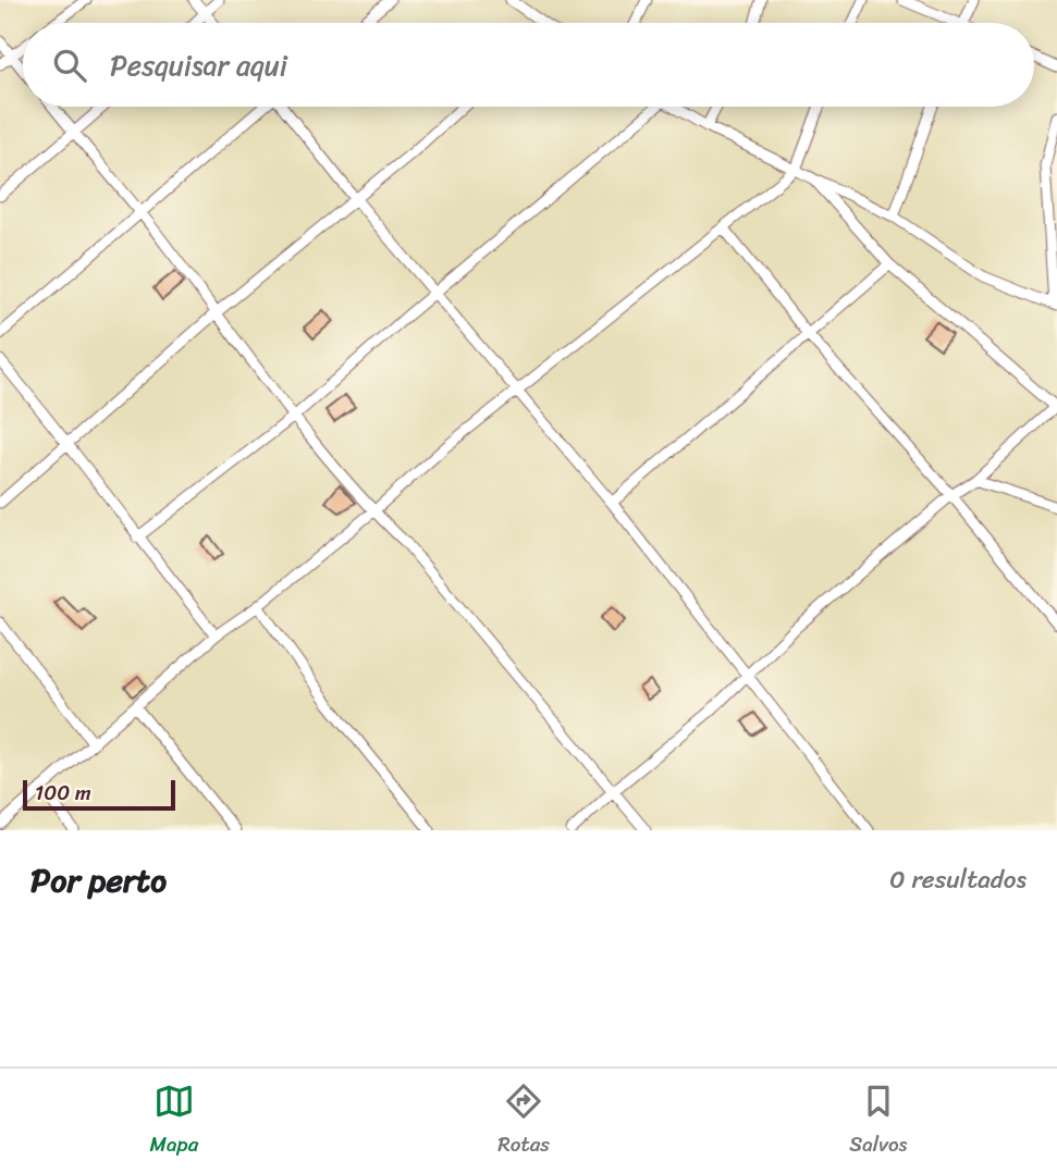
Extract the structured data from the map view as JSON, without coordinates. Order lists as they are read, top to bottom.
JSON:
{
  "scale_bar": "100 m",
  "page": {
    "search": "Pesquisar aqui",
    "scale": "100 m",
    "heading": ["Por perto", "0 resultados"],
    "nav": ["Mapa", "Rotas", "Salvos"]
  }
}
